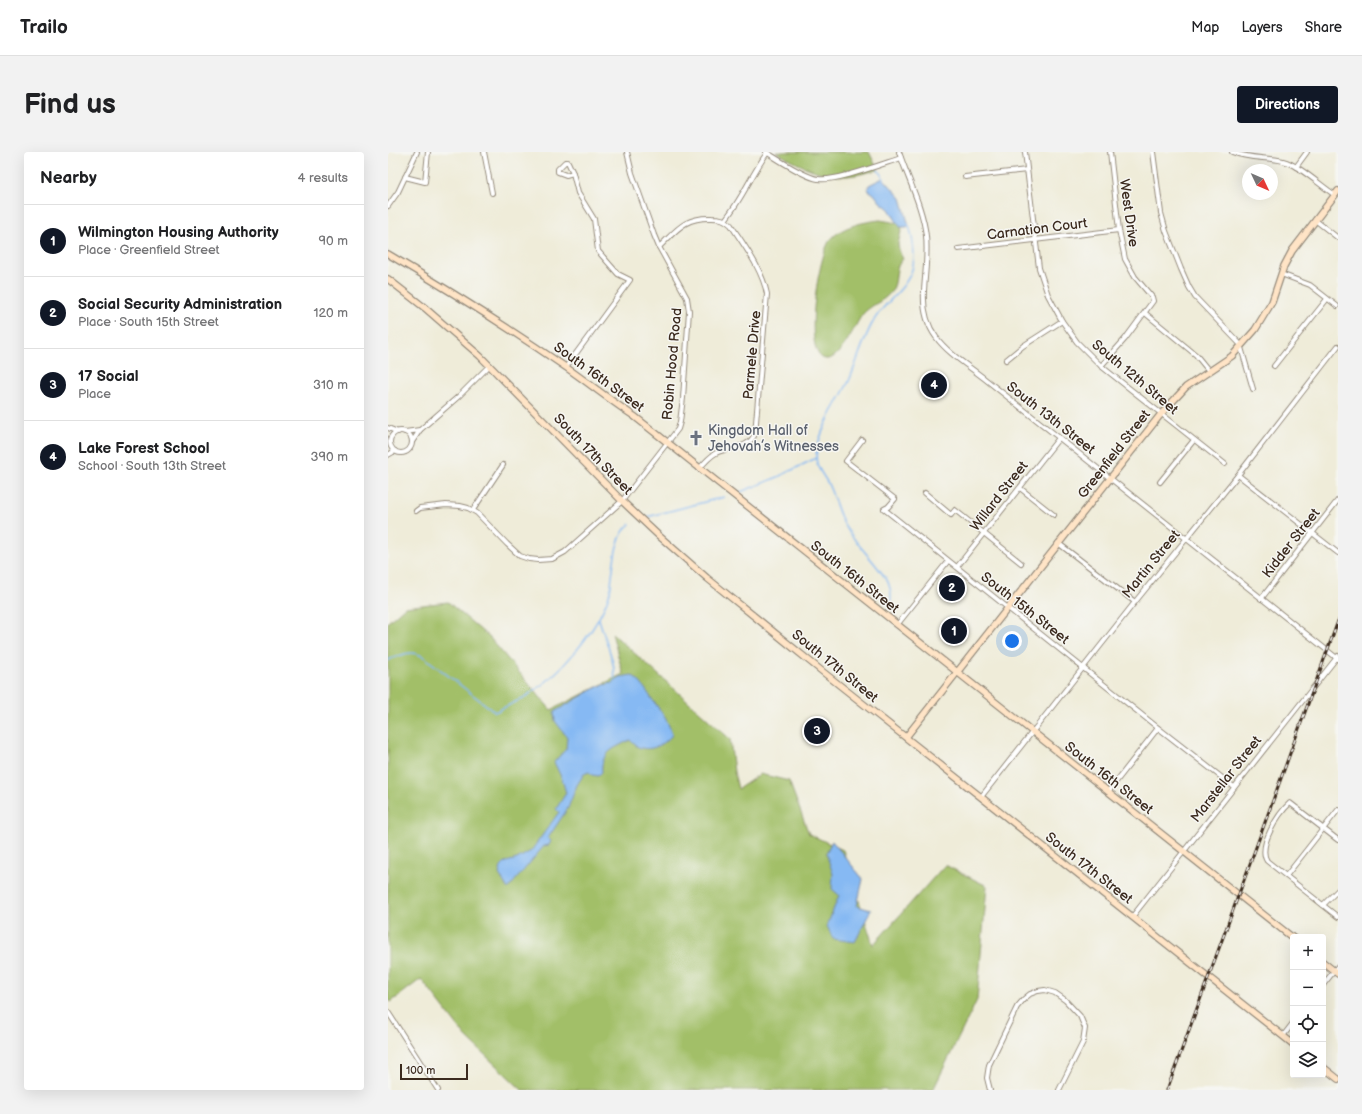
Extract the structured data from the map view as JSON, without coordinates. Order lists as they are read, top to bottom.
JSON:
{
  "streets": {
    "main road": ["South 16th Street", "South 17th Street", "Greenfield Street"],
    "street": [
      "West Drive",
      "Carnation Court",
      "Parmele Drive",
      "Robin Hood Road",
      "South 12th Street",
      "South 13th Street",
      "Willard Street",
      "Kidder Street",
      "Martin Street",
      "South 15th Street",
      "Marstellar Street"
    ]
  },
  "crossings": [
    ["West Drive", "Carnation Court"],
    ["Carnation Court", "South 12th Street"],
    ["Parmele Drive", "South 16th Street"],
    ["Robin Hood Road", "South 16th Street"],
    ["Robin Hood Road", "South 17th Street"],
    ["South 16th Street", "Greenfield Street"],
    ["South 16th Street", "Martin Street"],
    ["South 16th Street", "Marstellar Street"],
    ["South 12th Street", "Greenfield Street"],
    ["South 13th Street", "Greenfield Street"],
    ["South 13th Street", "Willard Street"],
    ["South 13th Street", "Kidder Street"],
    ["South 13th Street", "Martin Street"],
    ["South 13th Street", "Marstellar Street"],
    ["South 17th Street", "Greenfield Street"],
    ["South 17th Street", "Martin Street"],
    ["South 17th Street", "Marstellar Street"],
    ["Greenfield Street", "South 15th Street"],
    ["Willard Street", "South 15th Street"],
    ["Martin Street", "South 15th Street"],
    ["South 15th Street", "Marstellar Street"]
  ],
  "places": {
    "church": ["Kingdom Hall of Jehovah’s Witnesses"]
  },
  "scale_bar": "100 m",
  "north": "bottom right",
  "page": {
    "header": "Trailo",
    "nav": ["Map", "Layers", "Share"],
    "buttons": "Directions",
    "title": "Find us",
    "heading": ["Nearby", "4 results"],
    "list": [
      {
        "mark": "1",
        "name": "Wilmington Housing Authority",
        "note": "Place · Greenfield Street",
        "value": "90 m"
      },
      {
        "mark": "2",
        "name": "Social Security Administration",
        "note": "Place · South 15th Street",
        "value": "120 m"
      },
      {
        "mark": "3",
        "name": "17 Social",
        "note": "Place",
        "value": "310 m"
      },
      {
        "mark": "4",
        "name": "Lake Forest School",
        "note": "School · South 13th Street",
        "value": "390 m"
      }
    ],
    "pins": [
      "4",
      "2",
      "1",
      "3"
    ],
    "map_buttons": ["+", "−"],
    "scale": "100 m"
  }
}
